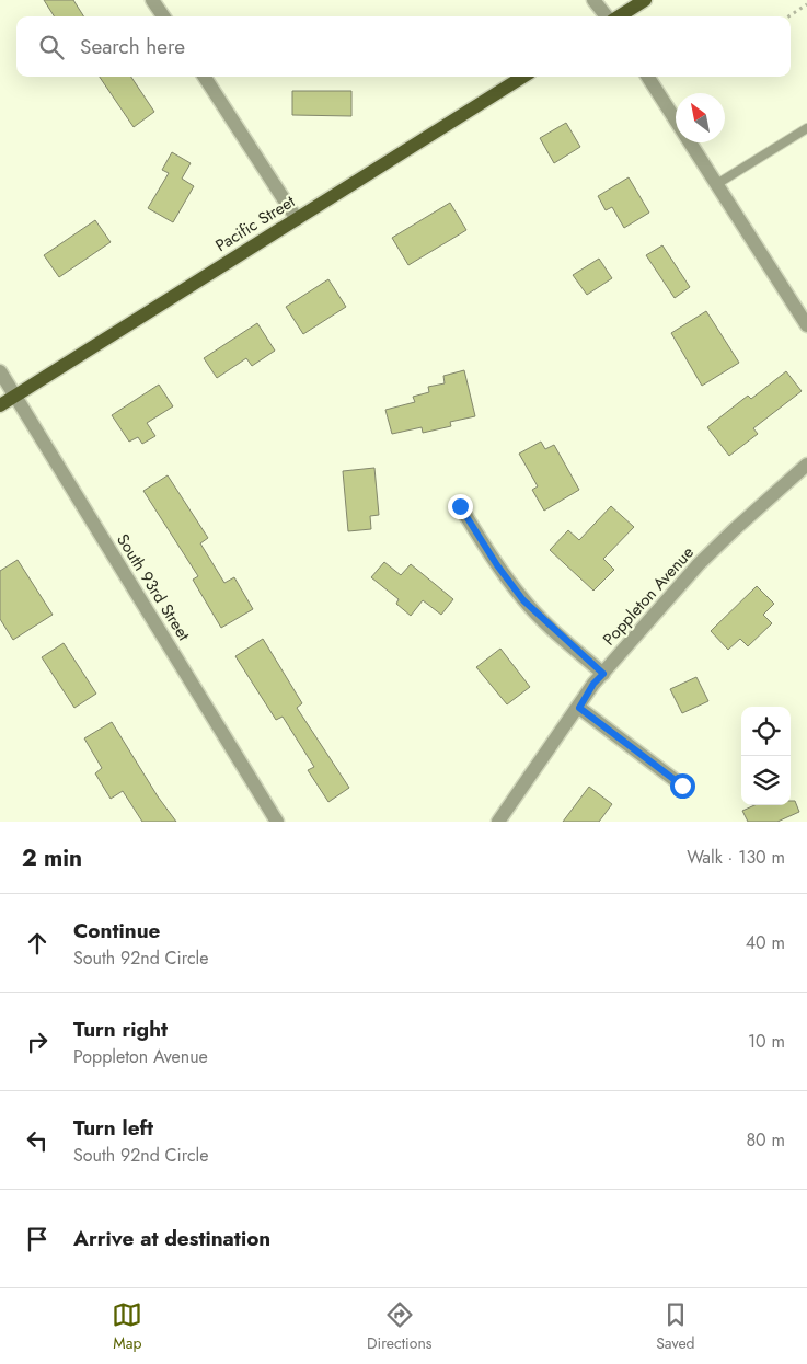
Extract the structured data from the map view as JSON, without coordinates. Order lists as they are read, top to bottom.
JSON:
{
  "streets": {
    "main road": ["Pacific Street"],
    "street": ["South 93rd Street", "Poppleton Avenue"]
  },
  "crossings": [
    ["Pacific Street", "South 93rd Street"]
  ],
  "north": "top left",
  "page": {
    "search": "Search here",
    "heading": ["2 min", "Walk · 130 m"],
    "list": [
      ["Continue", "South 92nd Circle", "40 m"],
      ["Turn right", "Poppleton Avenue", "10 m"],
      ["Turn left", "South 92nd Circle", "80 m"],
      "Arrive at destination"
    ],
    "nav": ["Map", "Directions", "Saved"]
  }
}
